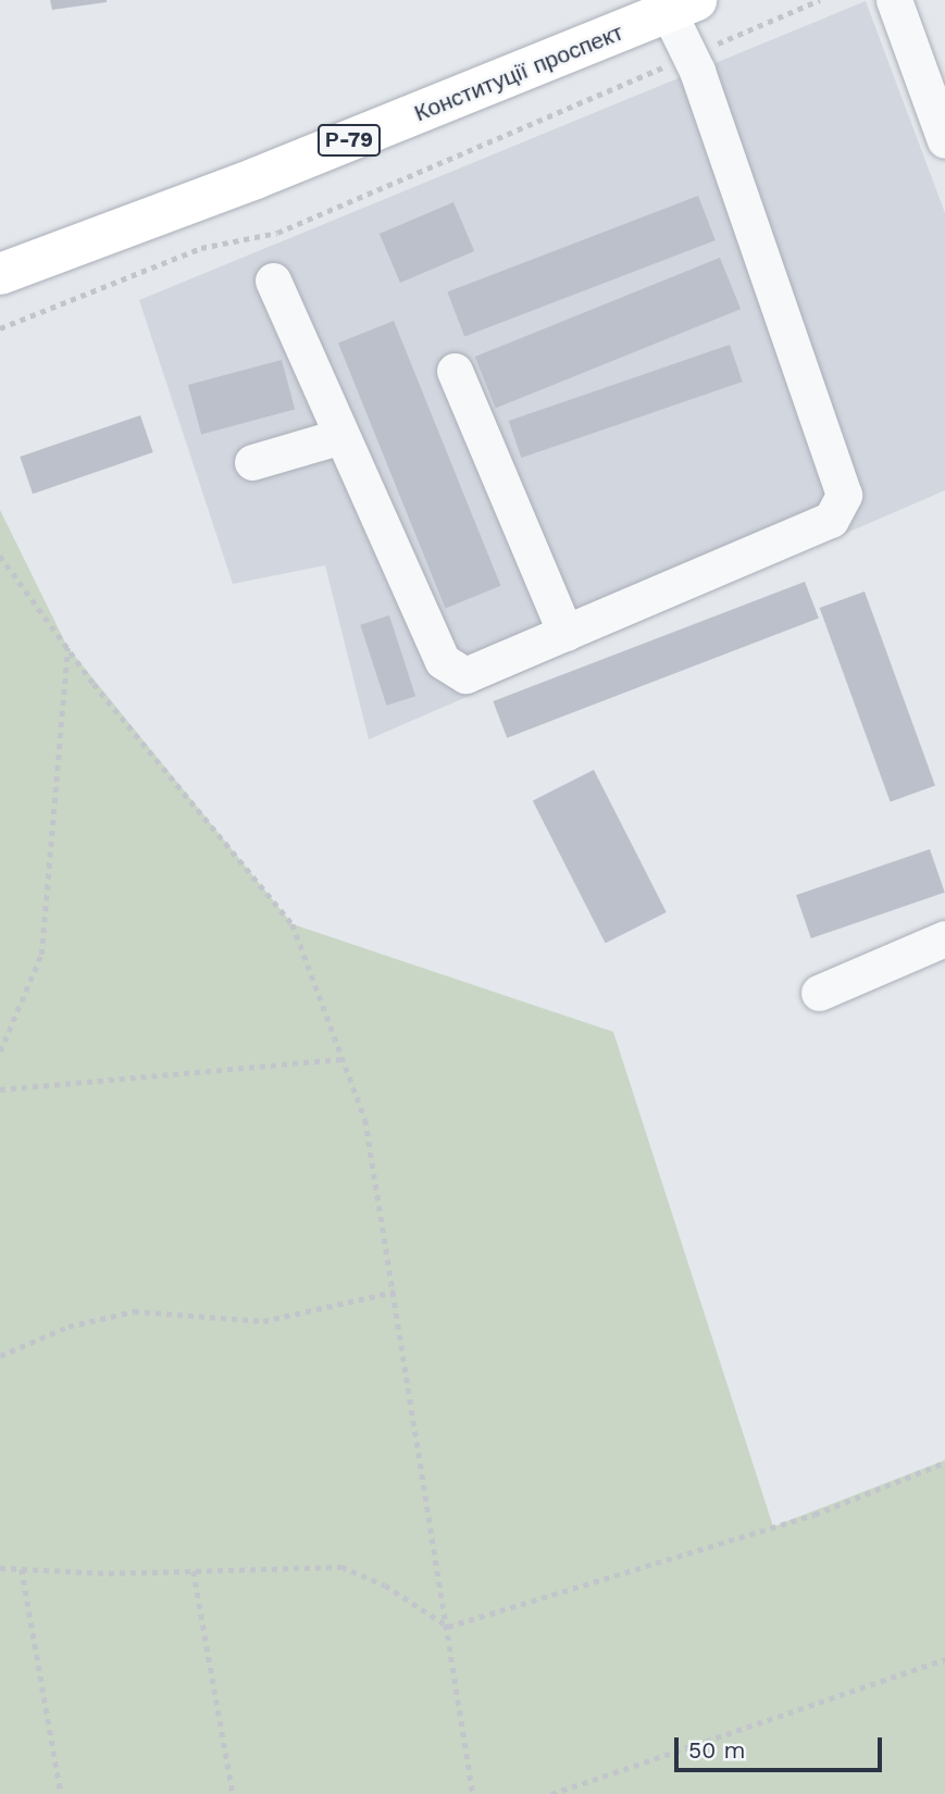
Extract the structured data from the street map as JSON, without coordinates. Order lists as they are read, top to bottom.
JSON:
{
  "streets": {
    "main road": ["Конституції проспект", "Р-79"]
  },
  "scale_bar": "50 m"
}
